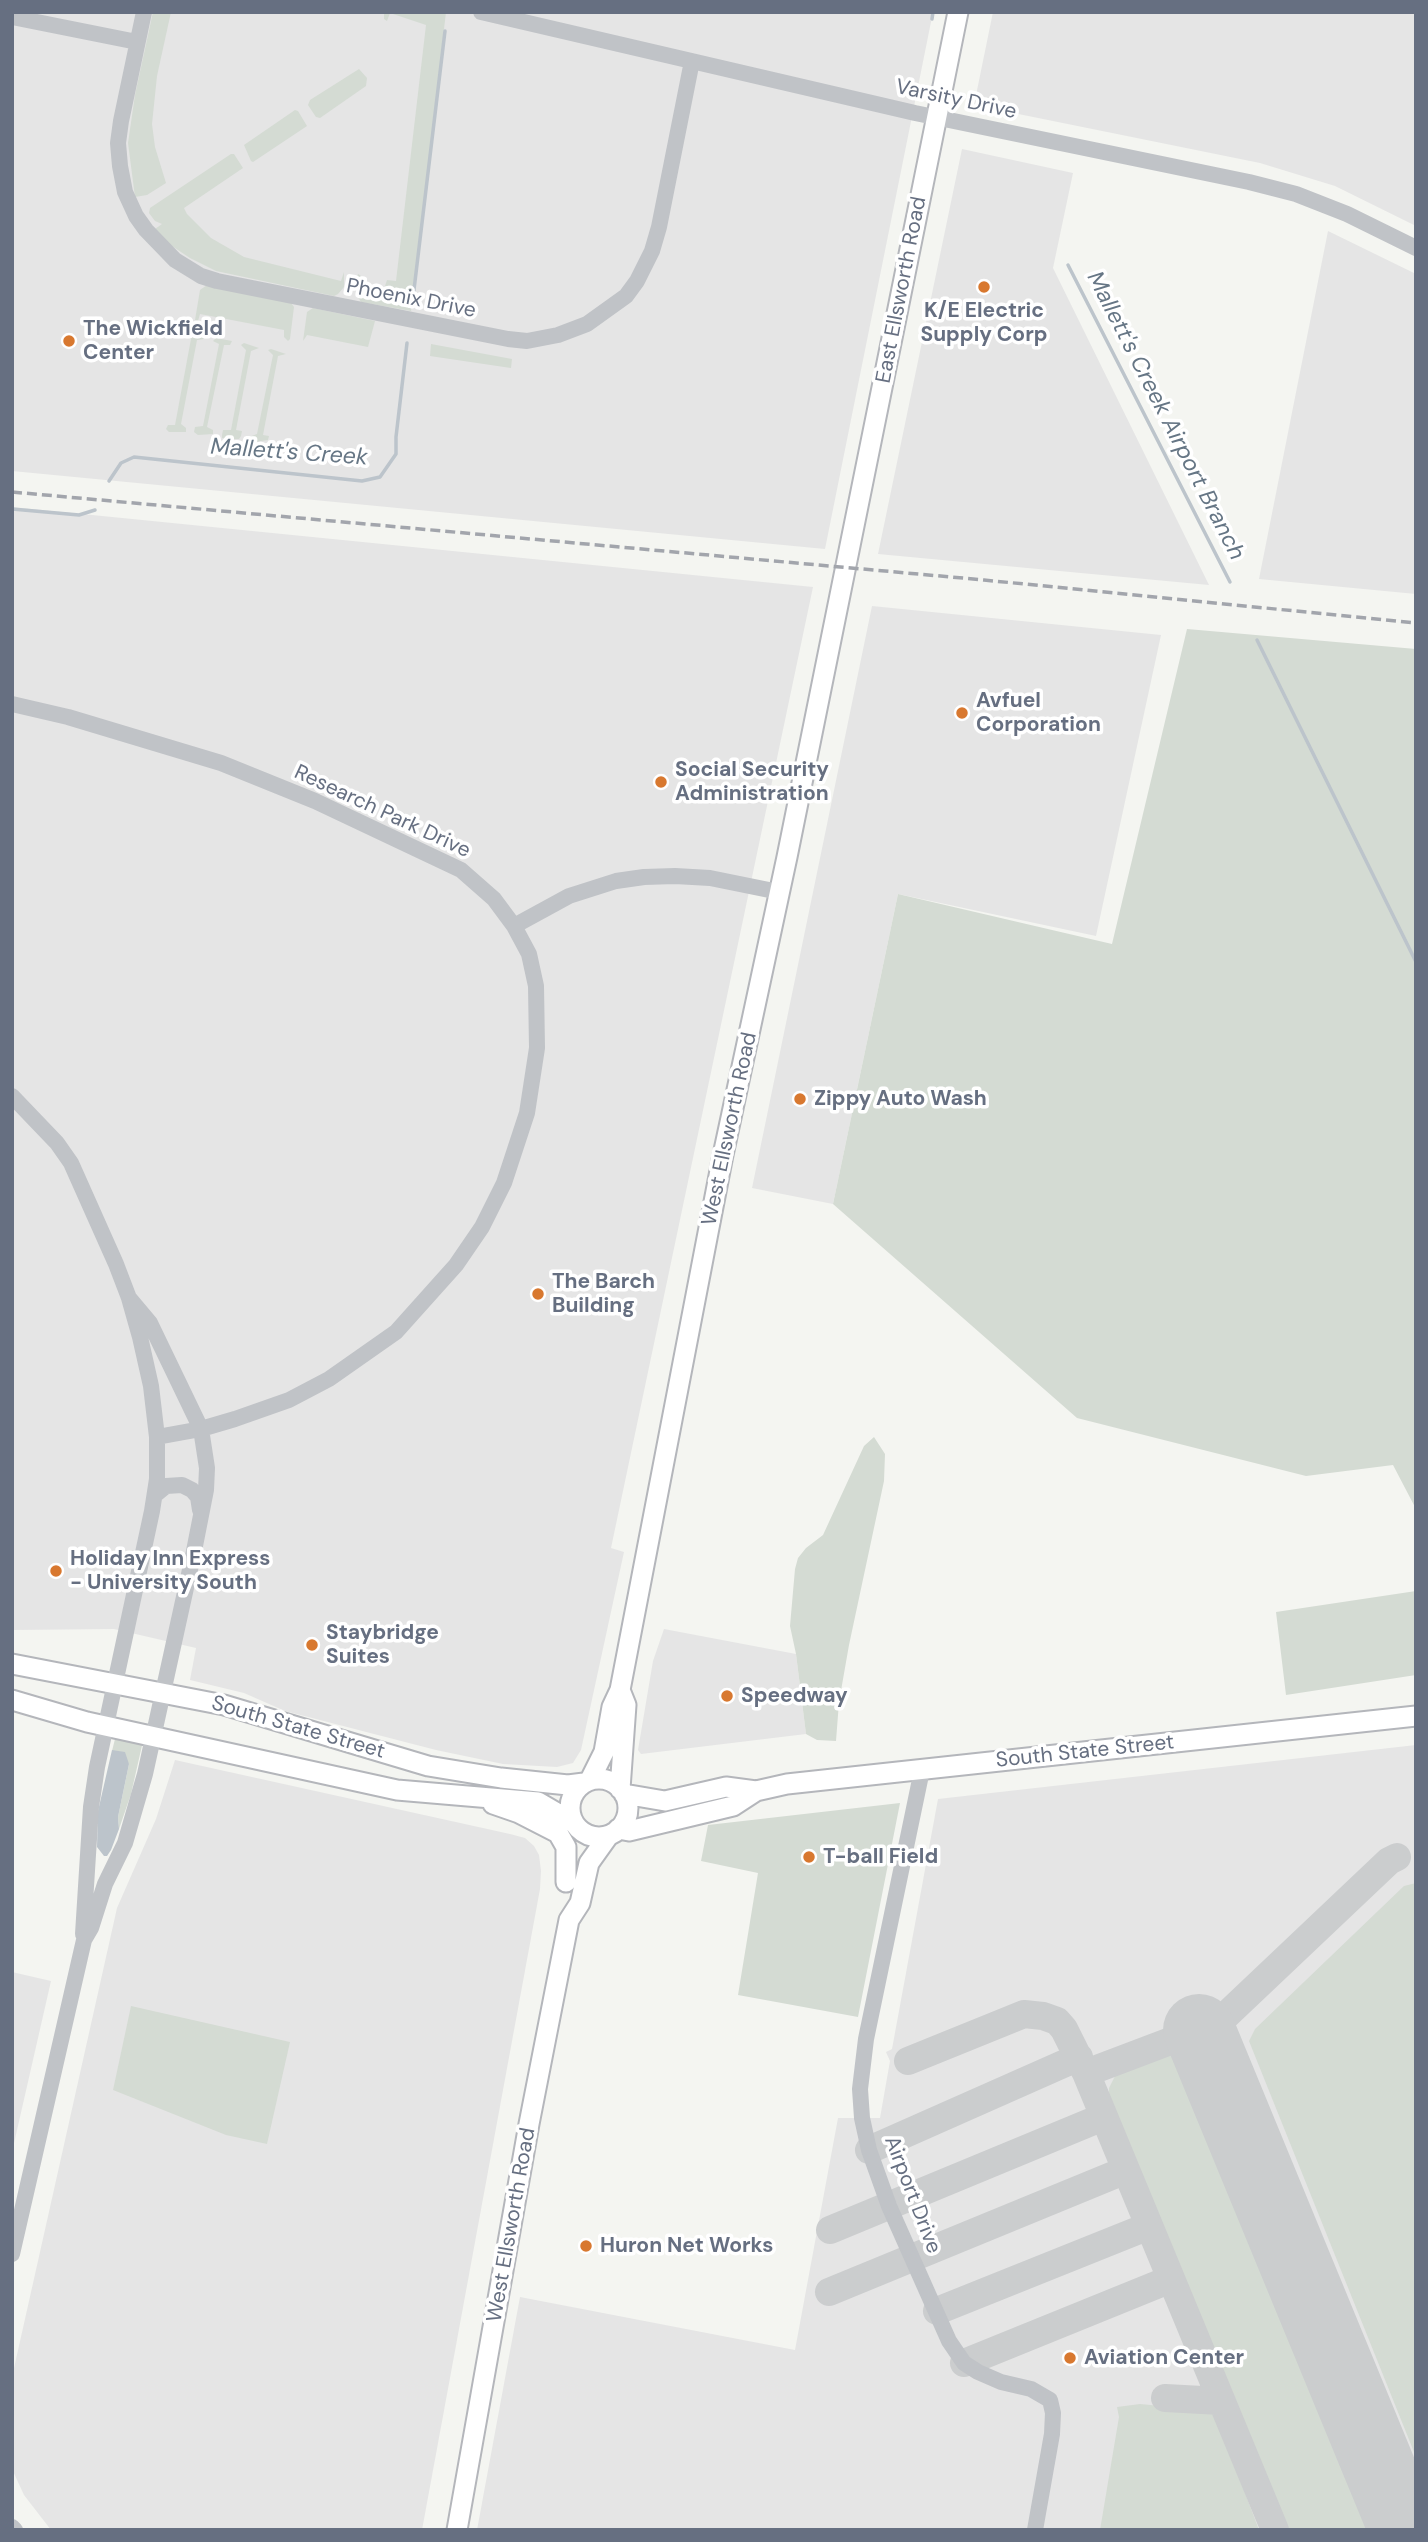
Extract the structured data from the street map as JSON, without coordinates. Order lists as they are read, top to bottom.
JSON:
{
  "streets": {
    "main road": ["East Ellsworth Road", "West Ellsworth Road", "South State Street"],
    "street": [
      "Varsity Drive",
      "Phoenix Drive",
      "Research Park Drive",
      "Airport Drive"
    ]
  },
  "crossings": [
    ["Varsity Drive", "East Ellsworth Road"],
    ["Varsity Drive", "Phoenix Drive"],
    ["East Ellsworth Road", "West Ellsworth Road"],
    ["West Ellsworth Road", "South State Street"],
    ["South State Street", "Airport Drive"]
  ],
  "water": ["Mallett's Creek Airport Branch", "Mallett's Creek"],
  "places": [
    "K/E Electric Supply Corp",
    "The Wickfield Center",
    "Avfuel Corporation",
    "Social Security Administration",
    "Zippy Auto Wash",
    "The Barch Building",
    "Holiday Inn Express - University South",
    "Staybridge Suites",
    "Speedway",
    "T-ball Field",
    "Huron Net Works",
    "Aviation Center"
  ]
}
